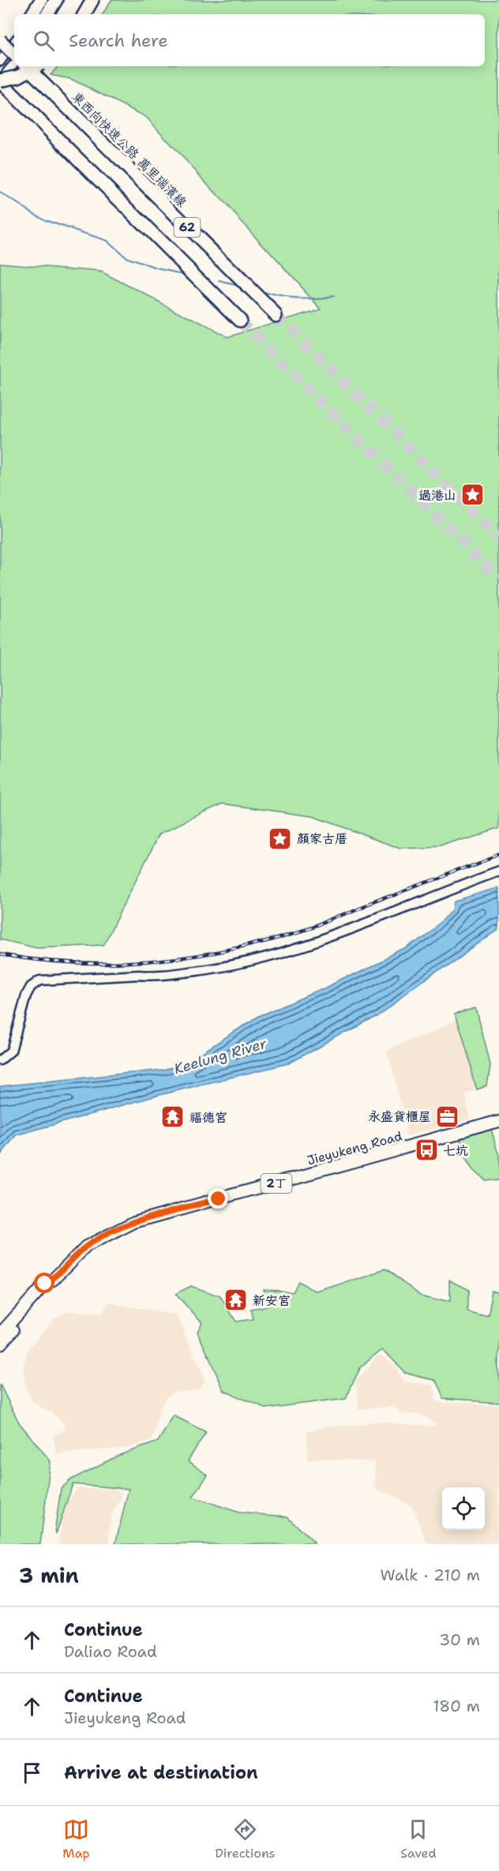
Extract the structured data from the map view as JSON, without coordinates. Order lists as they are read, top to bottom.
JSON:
{
  "streets": {
    "highway": ["東西向快速公路 萬里瑞濱線", "62"],
    "main road": ["Jieyukeng Road", "2丁"]
  },
  "crossings": [
    ["Jieyukeng Road", "2丁"]
  ],
  "water": ["Keelung River"],
  "places": {
    "place": ["過港山", "顏家古厝"],
    "office": ["永盛貨櫃屋"],
    "temple": ["福德宮", "新安宮"],
    "bus stop": ["七坑"]
  },
  "page": {
    "search": "Search here",
    "heading": ["3 min", "Walk · 210 m"],
    "list": [
      ["Continue", "Daliao Road", "30 m"],
      ["Continue", "Jieyukeng Road", "180 m"],
      "Arrive at destination"
    ],
    "nav": ["Map", "Directions", "Saved"]
  }
}
